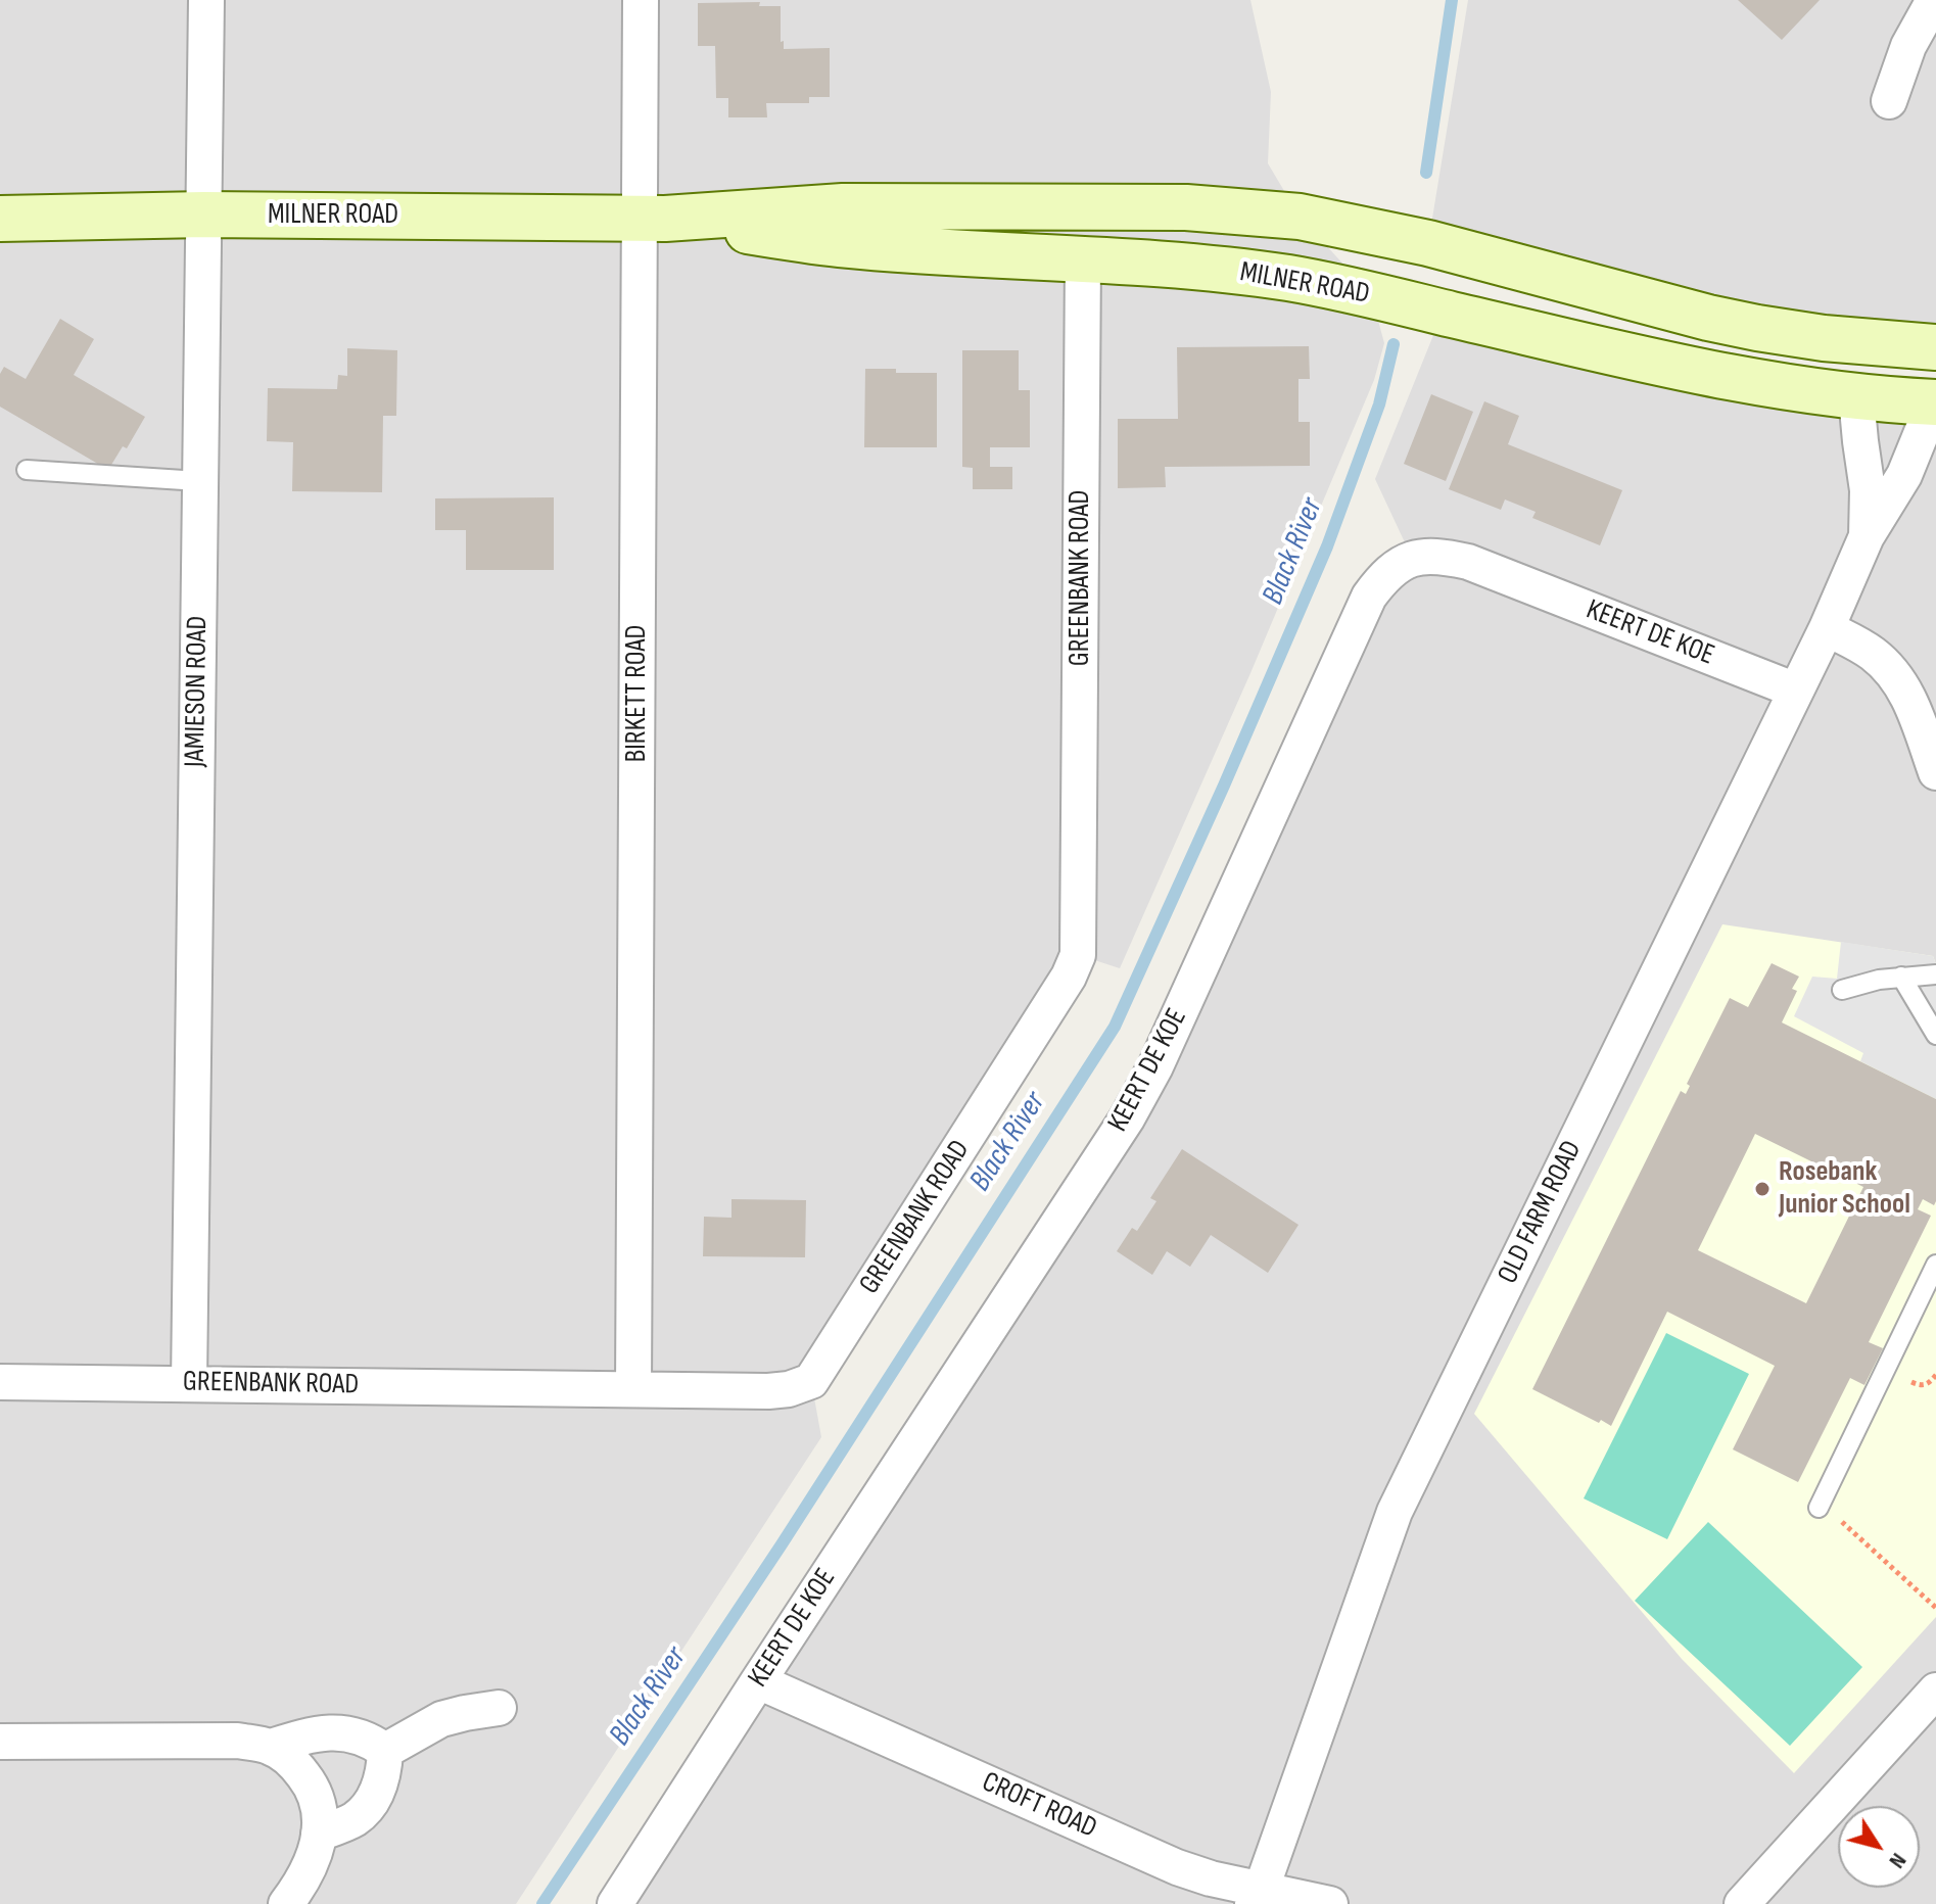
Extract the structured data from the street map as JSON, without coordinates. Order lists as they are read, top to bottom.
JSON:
{
  "streets": {
    "main road": ["MILNER ROAD"],
    "street": [
      "GREENBANK ROAD",
      "KEERT DE KOE",
      "JAMIESON ROAD",
      "BIRKETT ROAD",
      "OLD FARM ROAD",
      "CROFT ROAD"
    ]
  },
  "crossings": [
    ["MILNER ROAD", "GREENBANK ROAD"],
    ["MILNER ROAD", "JAMIESON ROAD"],
    ["MILNER ROAD", "BIRKETT ROAD"],
    ["MILNER ROAD", "OLD FARM ROAD"],
    ["GREENBANK ROAD", "JAMIESON ROAD"],
    ["GREENBANK ROAD", "BIRKETT ROAD"],
    ["KEERT DE KOE", "OLD FARM ROAD"],
    ["KEERT DE KOE", "CROFT ROAD"],
    ["OLD FARM ROAD", "CROFT ROAD"]
  ],
  "water": ["Black River"],
  "places": ["Rosebank Junior School"],
  "north": "bottom right"
}
